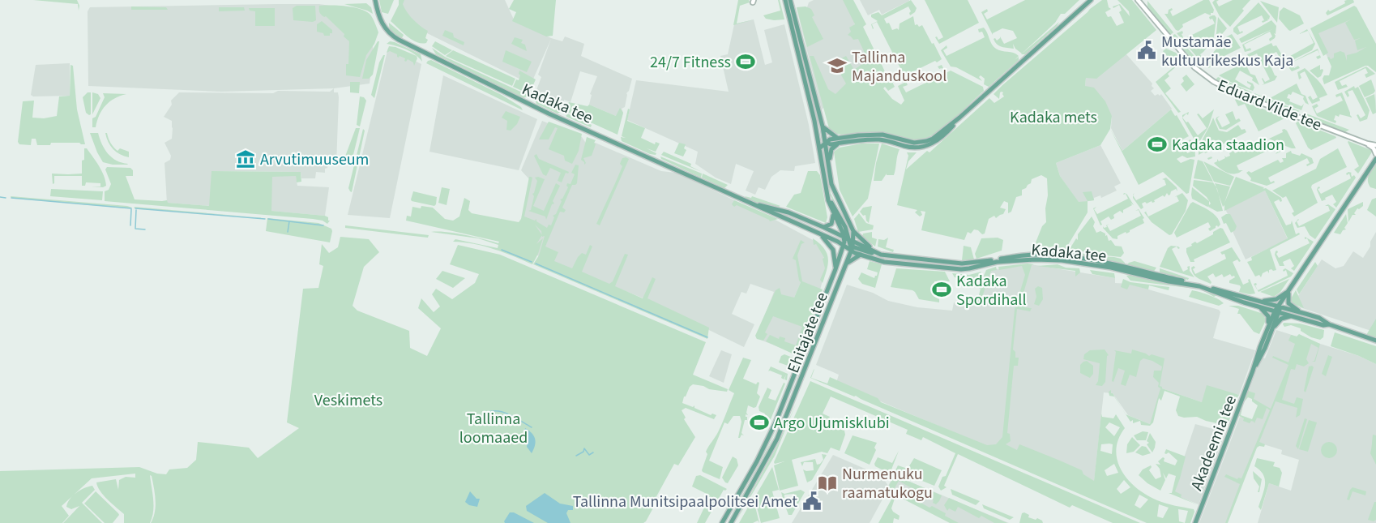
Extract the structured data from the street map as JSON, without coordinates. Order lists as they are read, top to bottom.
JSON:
{
  "streets": {
    "main road": ["Kadaka tee", "Ehitajate tee", "Akadeemia tee"],
    "street": ["Eduard Vilde tee"]
  },
  "crossings": [
    ["Kadaka tee", "Ehitajate tee"],
    ["Kadaka tee", "Akadeemia tee"]
  ],
  "parks": ["Kadaka mets", "Veskimets", "Tallinna loomaaed"],
  "places": {
    "public building": ["Mustamäe kultuurikeskus Kaja", "Tallinna Munitsipaalpolitsei Amet"],
    "sports": [
      "24/7 Fitness",
      "Kadaka staadion",
      "Kadaka Spordihall",
      "Argo Ujumisklubi"
    ],
    "school or university": ["Tallinna Majanduskool"],
    "museum": ["Arvutimuuseum"],
    "library": ["Nurmenuku raamatukogu"]
  }
}
